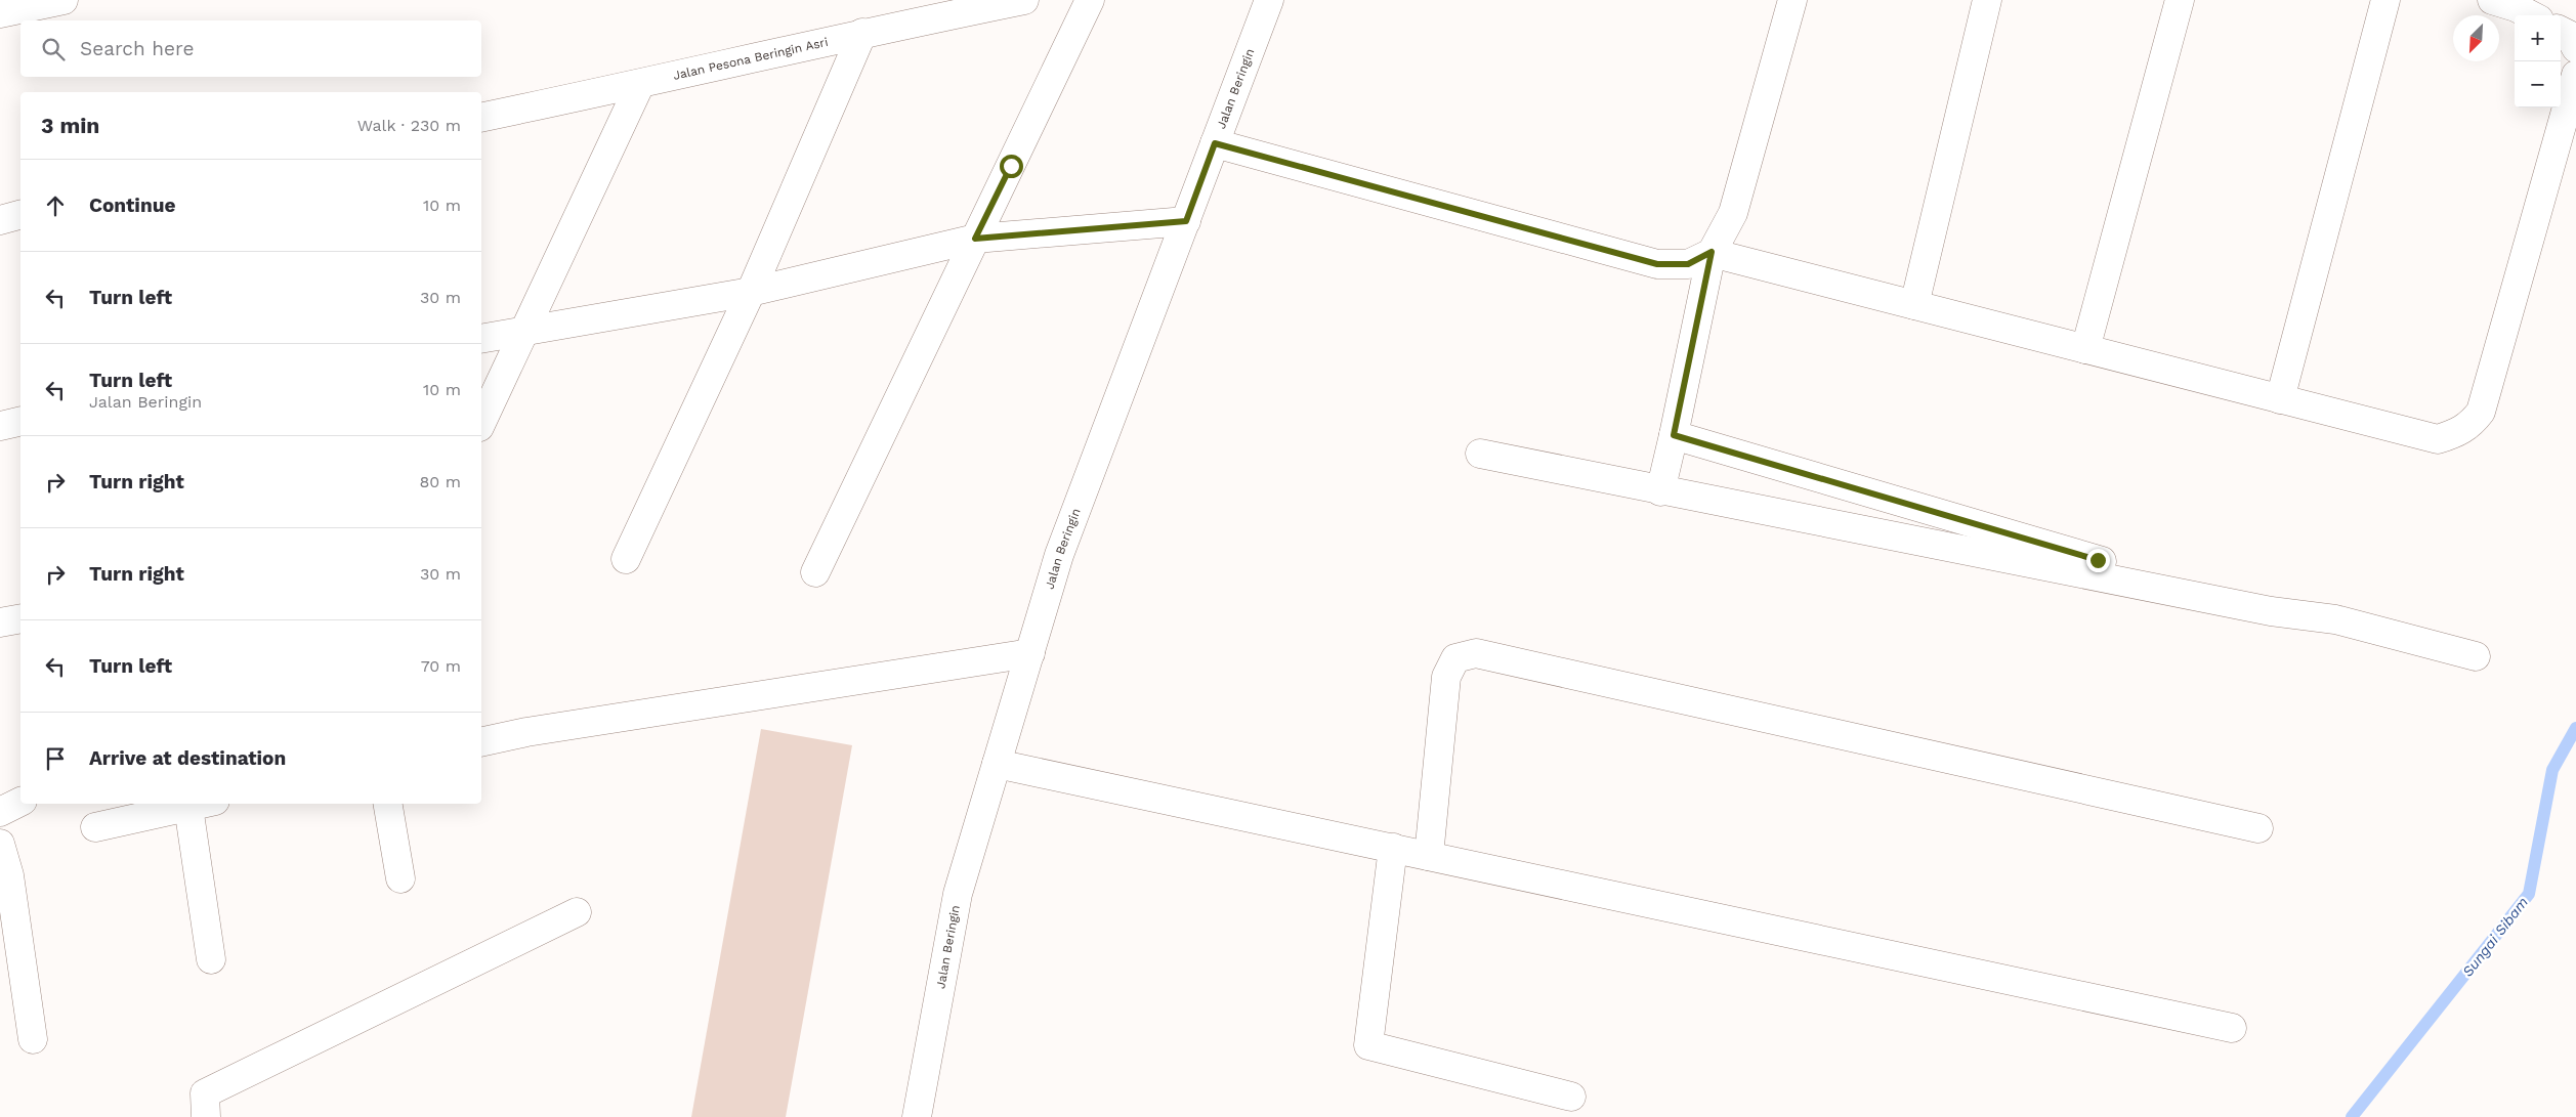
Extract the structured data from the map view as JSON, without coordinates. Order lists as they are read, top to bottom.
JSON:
{
  "streets": {
    "street": ["Jalan Pesona Beringin Asri", "Jalan Beringin"]
  },
  "water": ["Sungai Sibam"],
  "north": "bottom left",
  "page": {
    "map_buttons": ["+", "−"],
    "search": "Search here",
    "heading": ["3 min", "Walk · 230 m"],
    "list": [
      ["Continue", "10 m"],
      ["Turn left", "30 m"],
      ["Turn left", "Jalan Beringin", "10 m"],
      ["Turn right", "80 m"],
      ["Turn right", "30 m"],
      ["Turn left", "70 m"],
      "Arrive at destination"
    ]
  }
}
